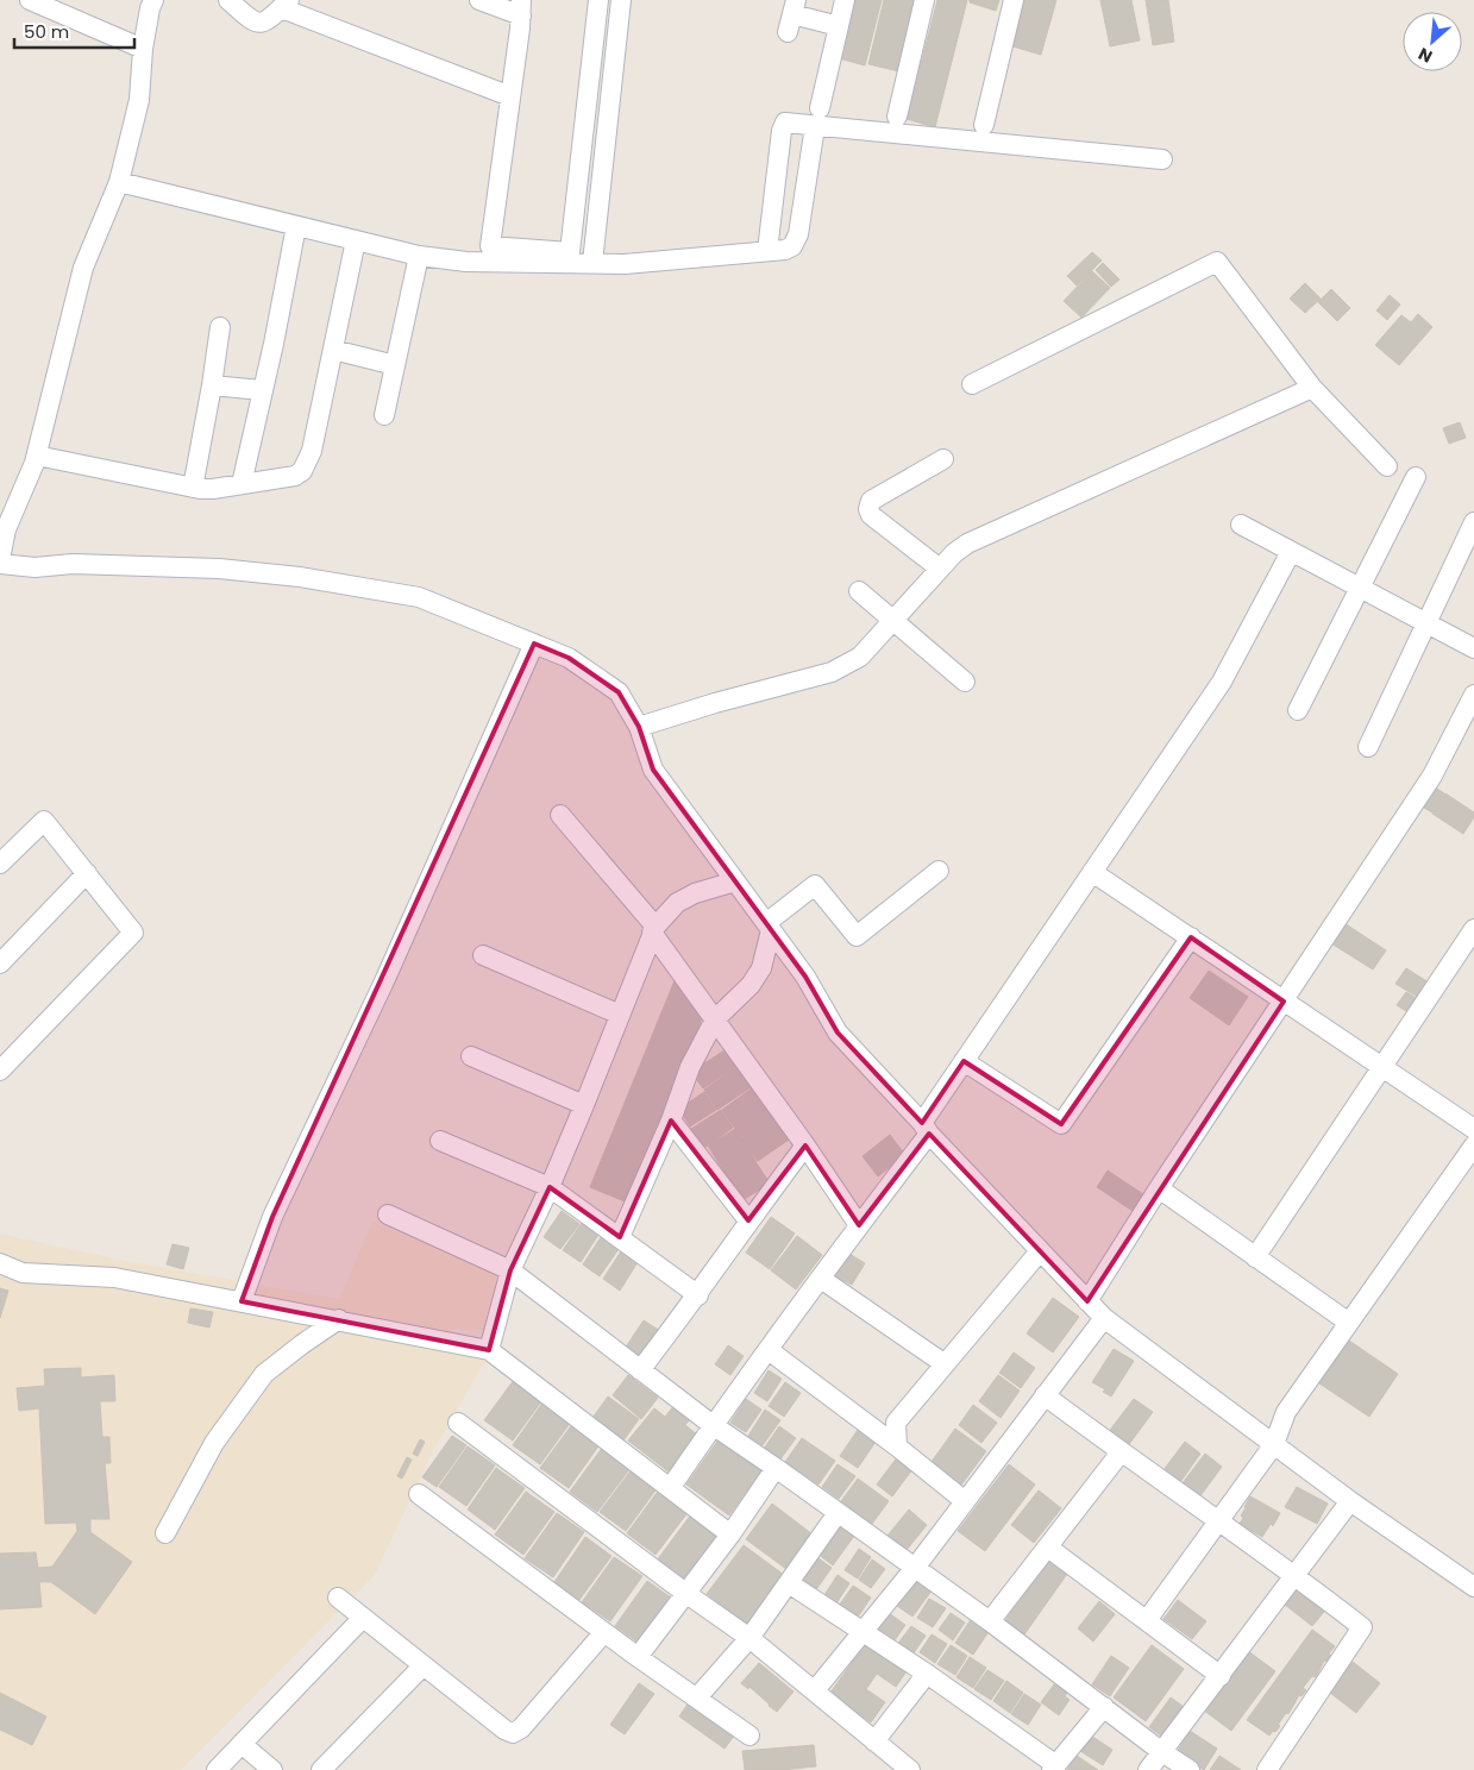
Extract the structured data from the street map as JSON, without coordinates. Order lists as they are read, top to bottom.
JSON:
{
  "scale_bar": "50 m",
  "north": "bottom left"
}
